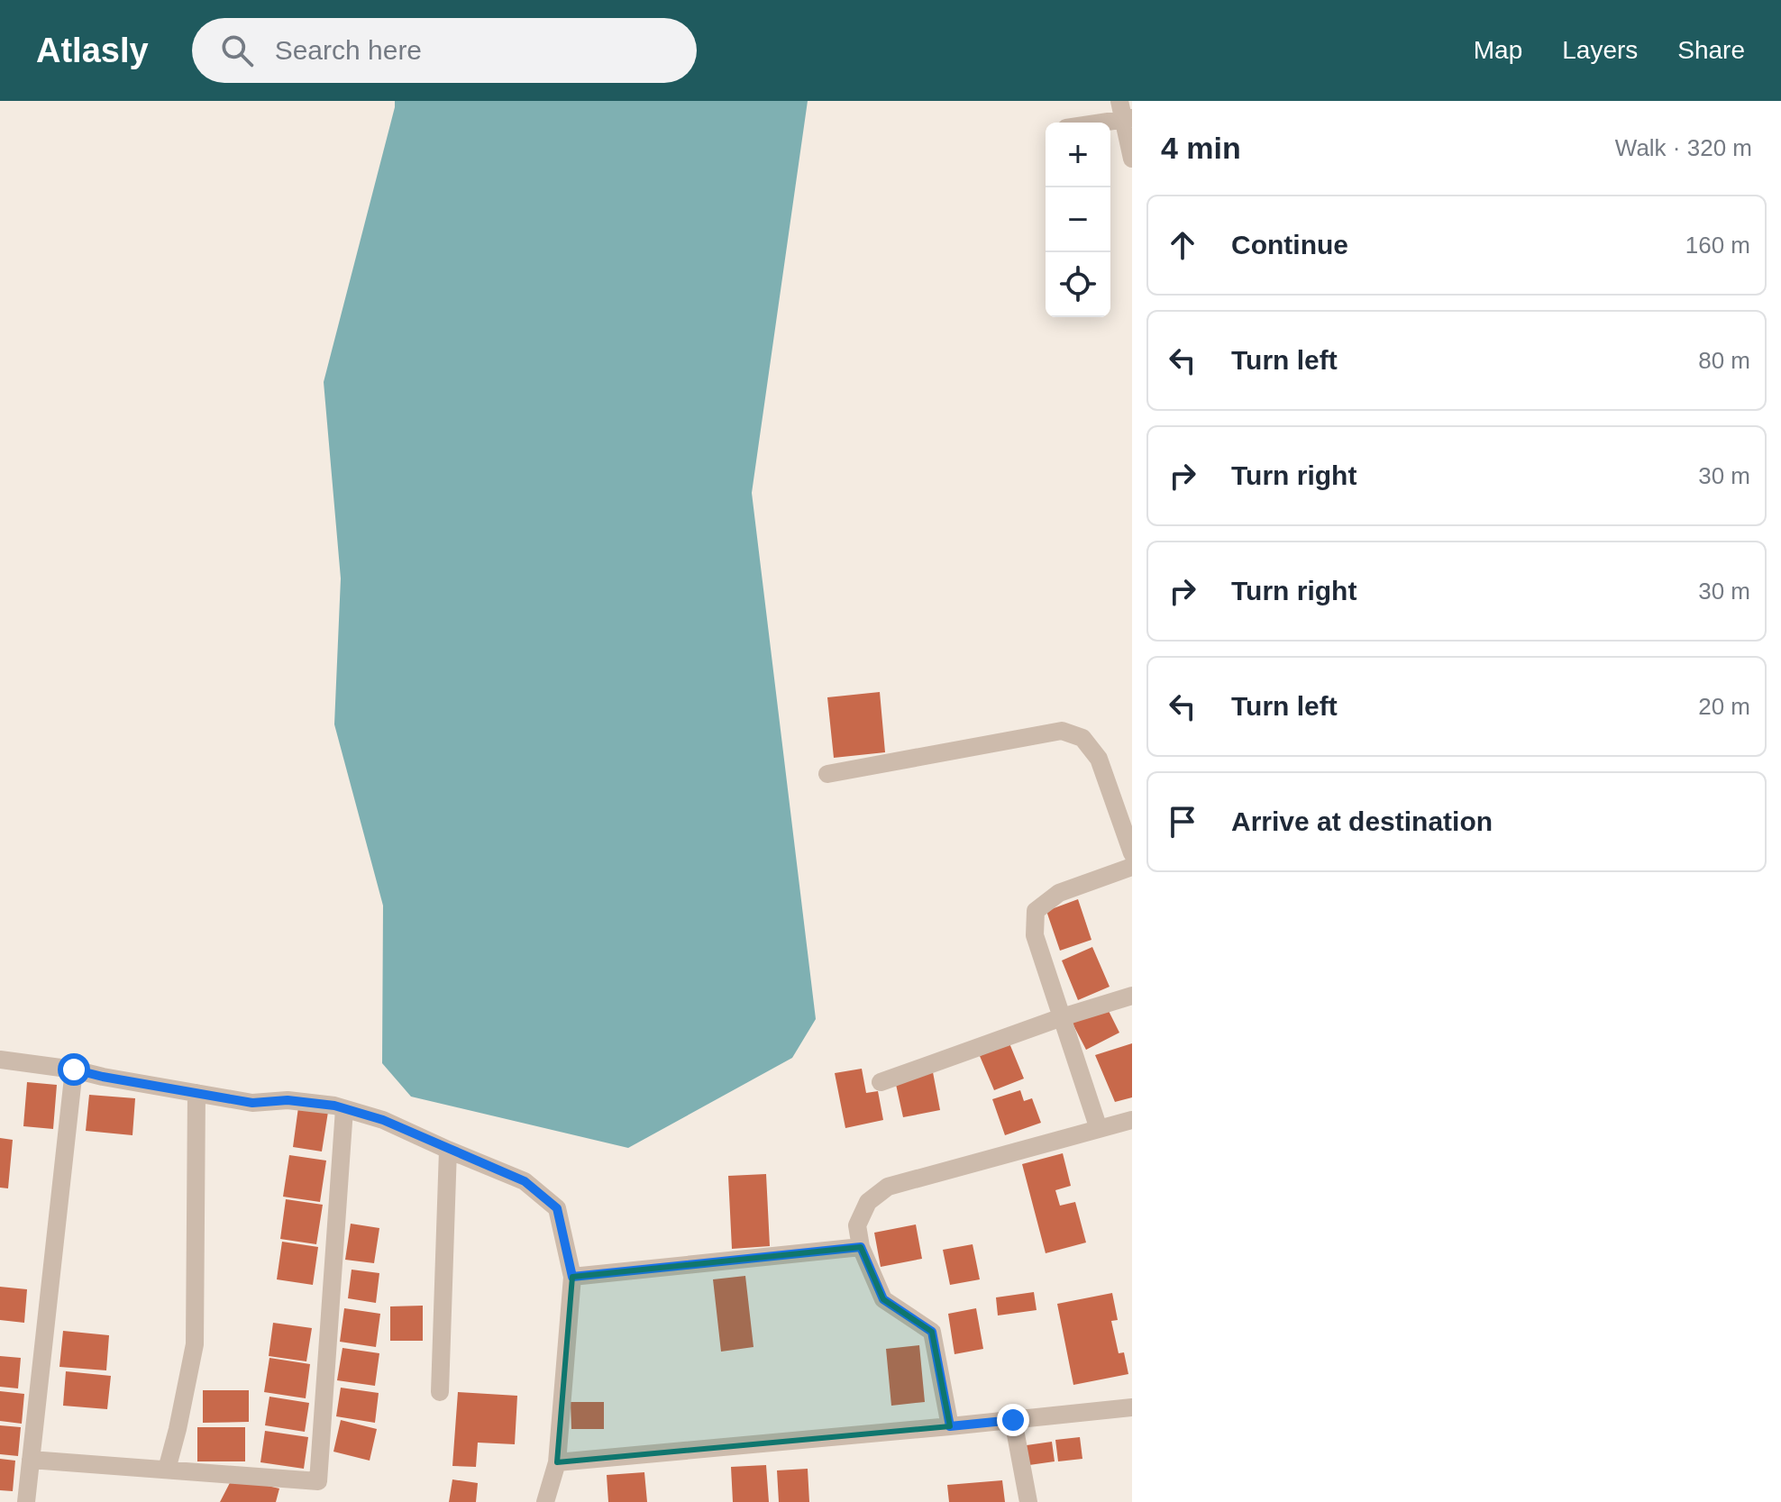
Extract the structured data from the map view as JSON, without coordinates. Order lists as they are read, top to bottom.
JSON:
{
  "page": {
    "header": "Atlasly",
    "search": "Search here",
    "nav": ["Map", "Layers", "Share"],
    "heading": ["4 min", "Walk · 320 m"],
    "map_buttons": ["+", "−"],
    "list": [
      ["Continue", "160 m"],
      ["Turn left", "80 m"],
      ["Turn right", "30 m"],
      ["Turn right", "30 m"],
      ["Turn left", "20 m"],
      "Arrive at destination"
    ]
  }
}
